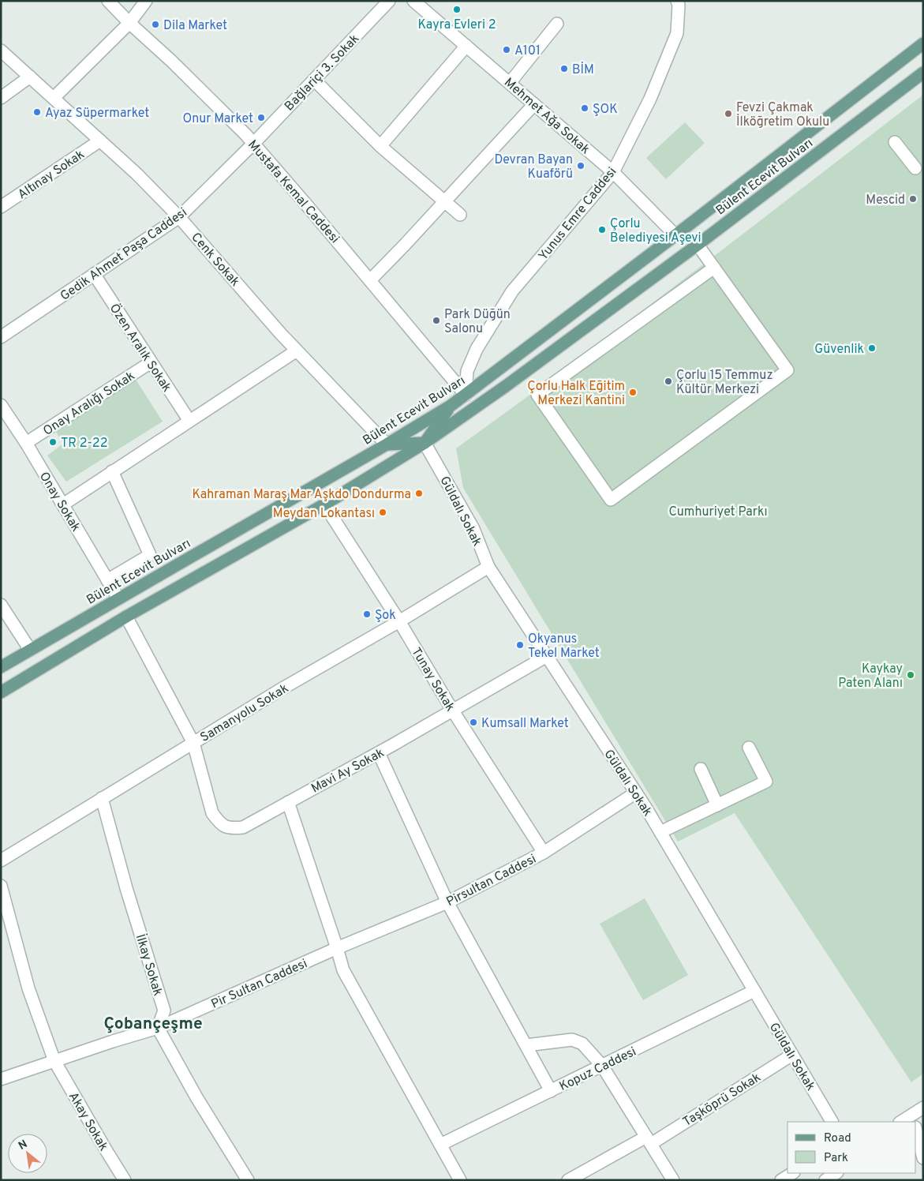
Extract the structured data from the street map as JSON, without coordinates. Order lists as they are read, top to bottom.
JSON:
{
  "streets": {
    "main road": ["Bülent Ecevit Bulvarı"],
    "street": [
      "Bağlariçi 3. Sokak",
      "Mehmet Ağa Sokak",
      "Altınay Sokak",
      "Mustafa Kemal Caddesi",
      "Yunus Emre Caddesi",
      "Gedik Ahmet Paşa Caddesi",
      "Cenk Sokak",
      "Özen Aralık Sokak",
      "Onay Aralığı Sokak",
      "Onay Sokak",
      "Güldalı Sokak",
      "Tunay Sokak",
      "Samanyolu Sokak",
      "Mavi Ay Sokak",
      "Pirsultan Caddesi",
      "İlkay Sokak",
      "Pir Sultan Caddesi",
      "Kopuz Caddesi",
      "Taşköprü Sokak",
      "Akay Sokak"
    ]
  },
  "crossings": [
    ["Bağlariçi 3. Sokak", "Mustafa Kemal Caddesi"],
    ["Bağlariçi 3. Sokak", "Gedik Ahmet Paşa Caddesi"],
    ["Mehmet Ağa Sokak", "Bülent Ecevit Bulvarı"],
    ["Mehmet Ağa Sokak", "Yunus Emre Caddesi"],
    ["Altınay Sokak", "Cenk Sokak"],
    ["Bülent Ecevit Bulvarı", "Mustafa Kemal Caddesi"],
    ["Bülent Ecevit Bulvarı", "Yunus Emre Caddesi"],
    ["Bülent Ecevit Bulvarı", "Cenk Sokak"],
    ["Bülent Ecevit Bulvarı", "Onay Sokak"],
    ["Bülent Ecevit Bulvarı", "Güldalı Sokak"],
    ["Bülent Ecevit Bulvarı", "Tunay Sokak"],
    ["Bülent Ecevit Bulvarı", "Mavi Ay Sokak"],
    ["Mustafa Kemal Caddesi", "Yunus Emre Caddesi"],
    ["Mustafa Kemal Caddesi", "Gedik Ahmet Paşa Caddesi"],
    ["Gedik Ahmet Paşa Caddesi", "Cenk Sokak"],
    ["Gedik Ahmet Paşa Caddesi", "Özen Aralık Sokak"],
    ["Özen Aralık Sokak", "Onay Aralığı Sokak"],
    ["Onay Aralığı Sokak", "Onay Sokak"],
    ["Güldalı Sokak", "Samanyolu Sokak"],
    ["Güldalı Sokak", "Mavi Ay Sokak"],
    ["Güldalı Sokak", "Pirsultan Caddesi"],
    ["Güldalı Sokak", "Kopuz Caddesi"],
    ["Güldalı Sokak", "Taşköprü Sokak"],
    ["Tunay Sokak", "Samanyolu Sokak"],
    ["Tunay Sokak", "Mavi Ay Sokak"],
    ["Tunay Sokak", "Pirsultan Caddesi"],
    ["Samanyolu Sokak", "Mavi Ay Sokak"],
    ["Samanyolu Sokak", "İlkay Sokak"],
    ["Pirsultan Caddesi", "Pir Sultan Caddesi"],
    ["İlkay Sokak", "Pir Sultan Caddesi"],
    ["Pir Sultan Caddesi", "Akay Sokak"]
  ],
  "districts": ["Çobançeşme"],
  "parks": ["Cumhuriyet Parkı"],
  "places": [
    "Kayra Evleri 2",
    "Dila Market",
    "A101",
    "BİM",
    "ŞOK",
    "Ayaz Süpermarket",
    "Fevzi Çakmak İlköğretim Okulu",
    "Onur Market",
    "Devran Bayan Kuaförü",
    "Mescid",
    "Çorlu Belediyesi Aşevi",
    "Park Düğün Salonu",
    "Güvenlik",
    "Çorlu 15 Temmuz Kültür Merkezi",
    "Çorlu Halk Eğitim Merkezi Kantini",
    "TR 2-22",
    "Kahraman Maraş Mar Aşkdo Dondurma",
    "Meydan Lokantası",
    "Şok",
    "Okyanus Tekel Market",
    "Kaykay Paten Alanı",
    "Kumsall Market"
  ],
  "legend": ["Road", "Park"],
  "north": "top left"
}
